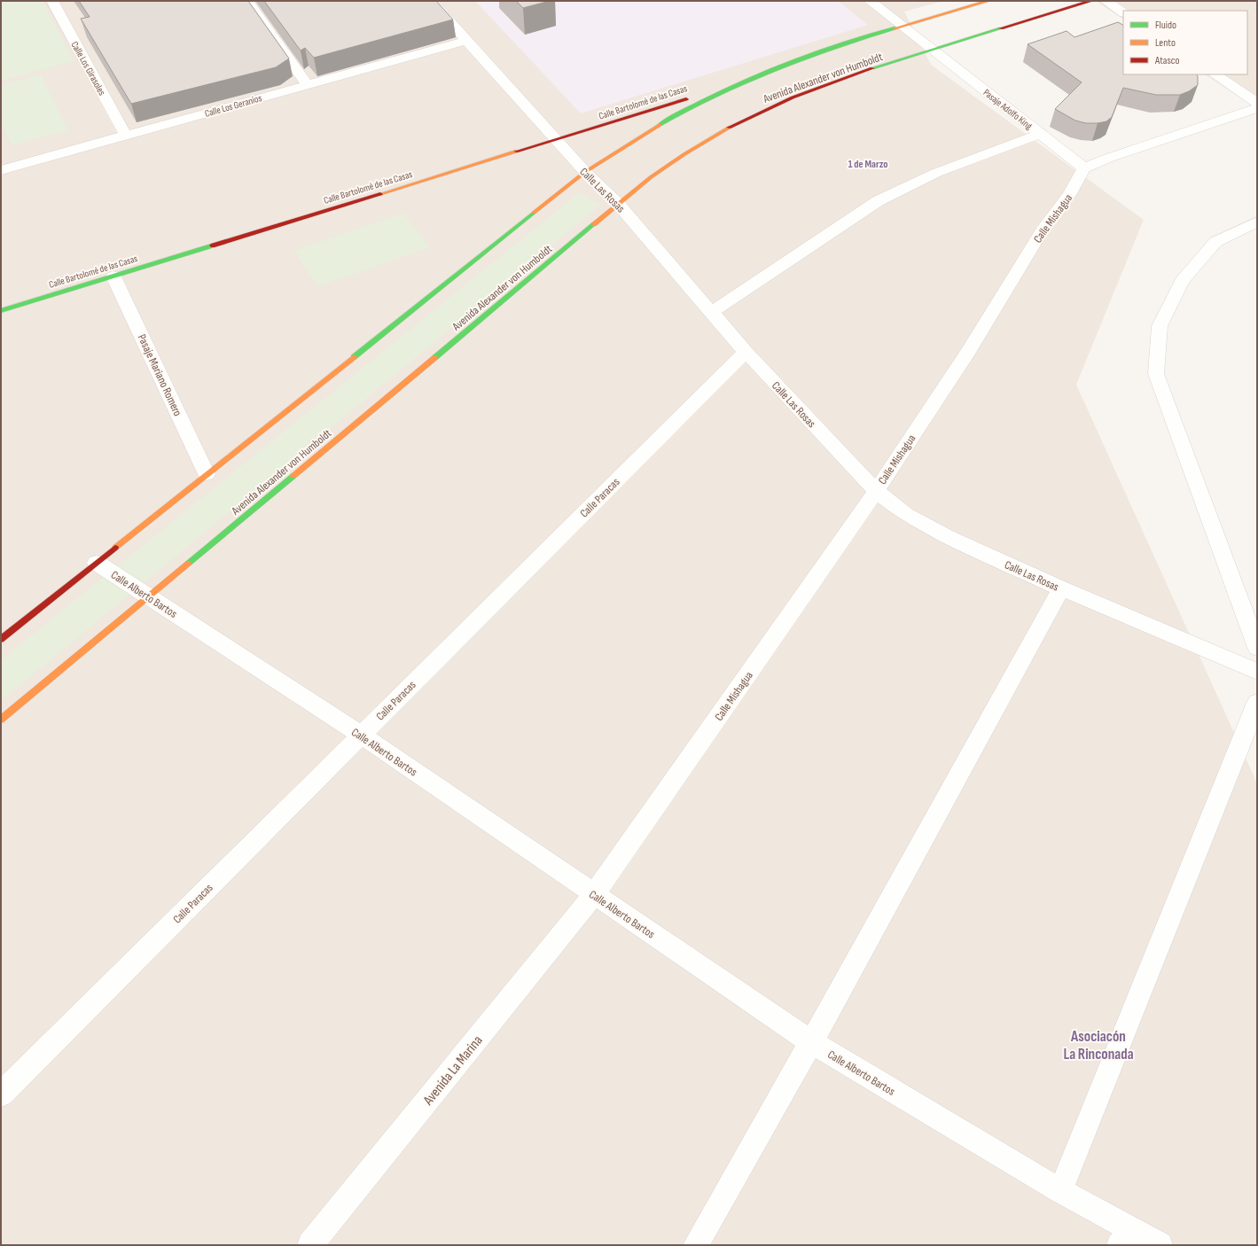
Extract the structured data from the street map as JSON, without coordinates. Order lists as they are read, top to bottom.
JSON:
{
  "streets": {
    "main road": ["Avenida Alexander von Humboldt", "Calle Bartolomé de las Casas"],
    "street": [
      "Calle Los Girasoles",
      "Calle Los Geranios",
      "Pasaje Adolfo King",
      "Calle Las Rosas",
      "Calle Mishagua",
      "Pasaje Mariano Romero",
      "Calle Paracas",
      "Calle Alberto Bartos",
      "Avenida La Marina"
    ]
  },
  "crossings": [
    ["Calle Los Girasoles", "Calle Los Geranios"],
    ["Avenida Alexander von Humboldt", "Calle Bartolomé de las Casas"],
    ["Avenida Alexander von Humboldt", "Pasaje Adolfo King"],
    ["Avenida Alexander von Humboldt", "Calle Las Rosas"],
    ["Avenida Alexander von Humboldt", "Pasaje Mariano Romero"],
    ["Avenida Alexander von Humboldt", "Calle Alberto Bartos"],
    ["Calle Bartolomé de las Casas", "Calle Las Rosas"],
    ["Calle Bartolomé de las Casas", "Pasaje Mariano Romero"],
    ["Calle Los Geranios", "Calle Las Rosas"],
    ["Pasaje Adolfo King", "Calle Mishagua"],
    ["Calle Las Rosas", "Calle Mishagua"],
    ["Calle Las Rosas", "Calle Paracas"],
    ["Calle Mishagua", "Calle Alberto Bartos"],
    ["Calle Mishagua", "Avenida La Marina"],
    ["Calle Paracas", "Calle Alberto Bartos"],
    ["Calle Alberto Bartos", "Avenida La Marina"]
  ],
  "districts": ["1 de Marzo", "Asociacón La Rinconada"],
  "legend": ["Fluido", "Lento", "Atasco"]
}
